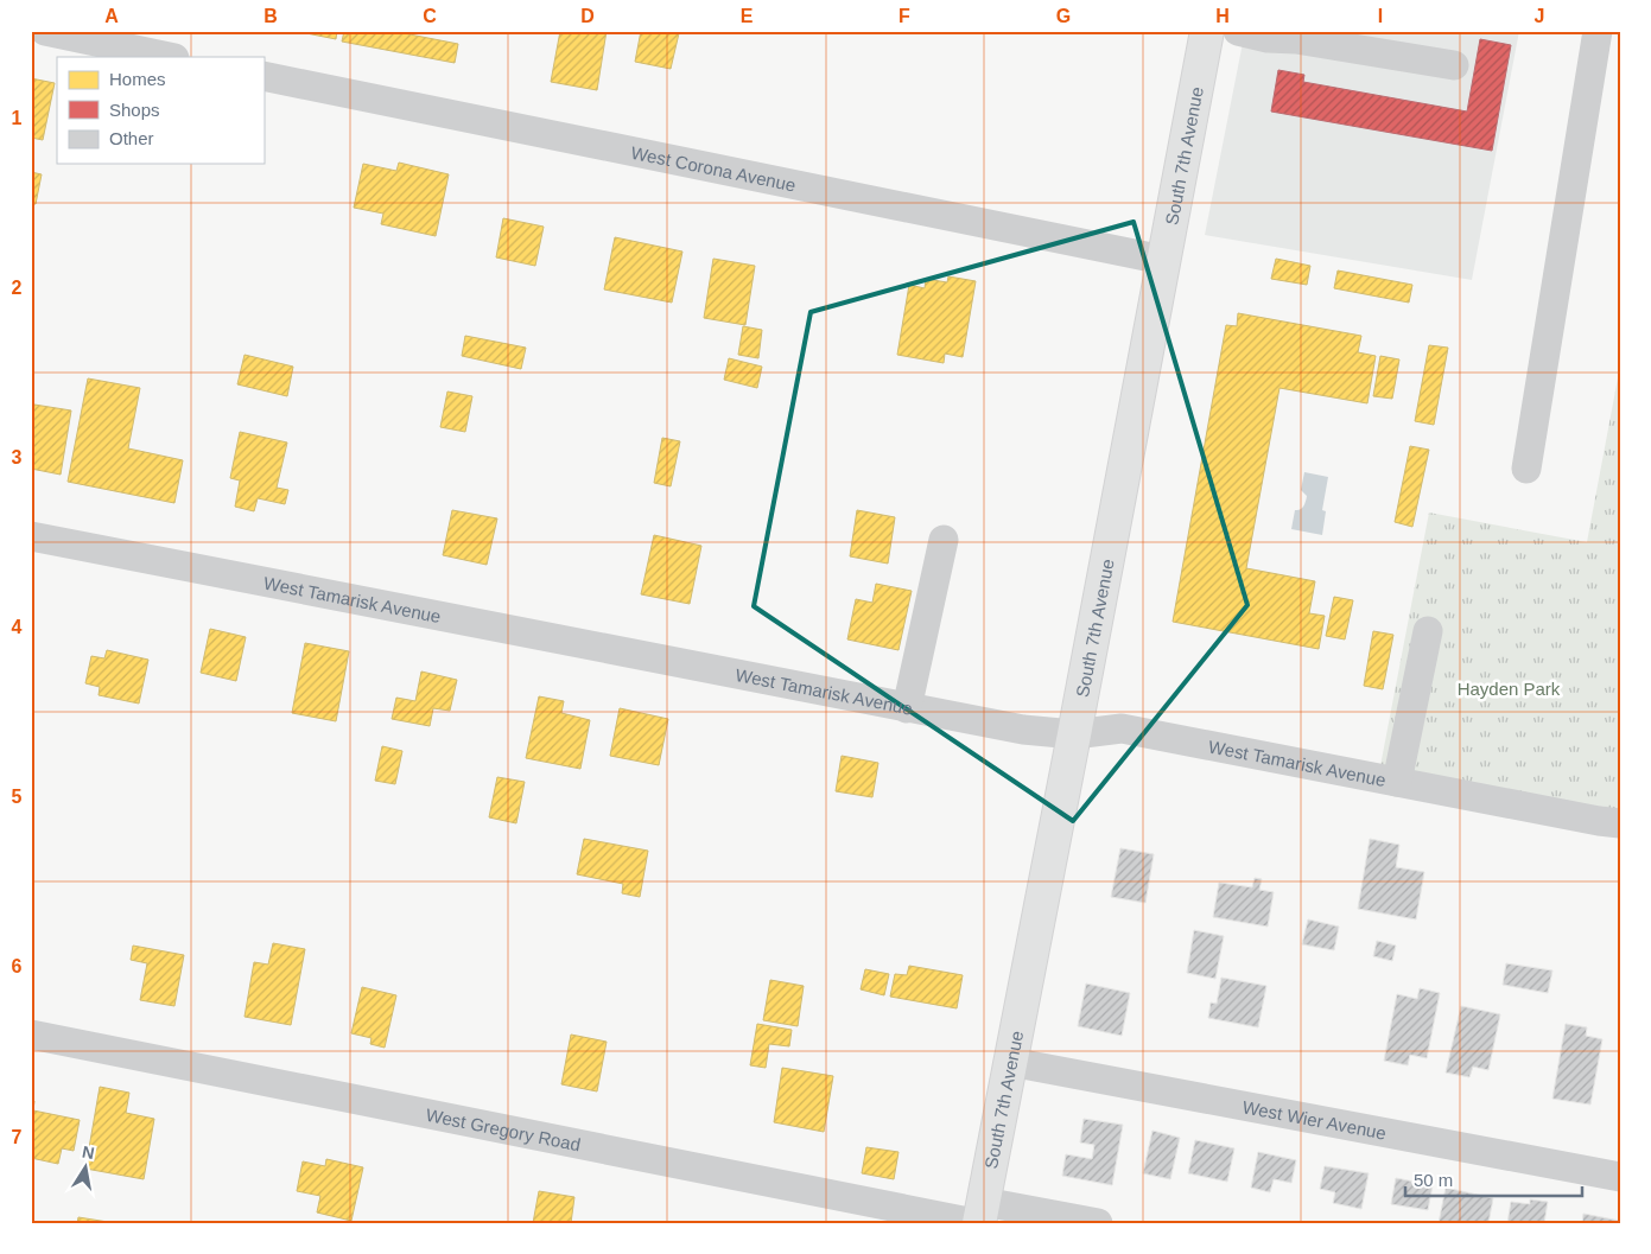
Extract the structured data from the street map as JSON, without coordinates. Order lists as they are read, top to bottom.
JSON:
{
  "streets": {
    "main road": ["South 7th Avenue"],
    "street": [
      "West Corona Avenue",
      "West Tamarisk Avenue",
      "West Wier Avenue",
      "West Gregory Road"
    ]
  },
  "crossings": [
    ["South 7th Avenue", "West Corona Avenue"],
    ["South 7th Avenue", "West Tamarisk Avenue"],
    ["South 7th Avenue", "West Wier Avenue"],
    ["South 7th Avenue", "West Gregory Road"]
  ],
  "parks": ["Hayden Park"],
  "legend": ["Homes", "Shops", "Other"],
  "scale_bar": "50 m",
  "north": "top",
  "grid": {
    "columns": [
      "A",
      "B",
      "C",
      "D",
      "E",
      "F",
      "G",
      "H",
      "I",
      "J"
    ],
    "rows": [
      "1",
      "2",
      "3",
      "4",
      "5",
      "6",
      "7"
    ]
  }
}
